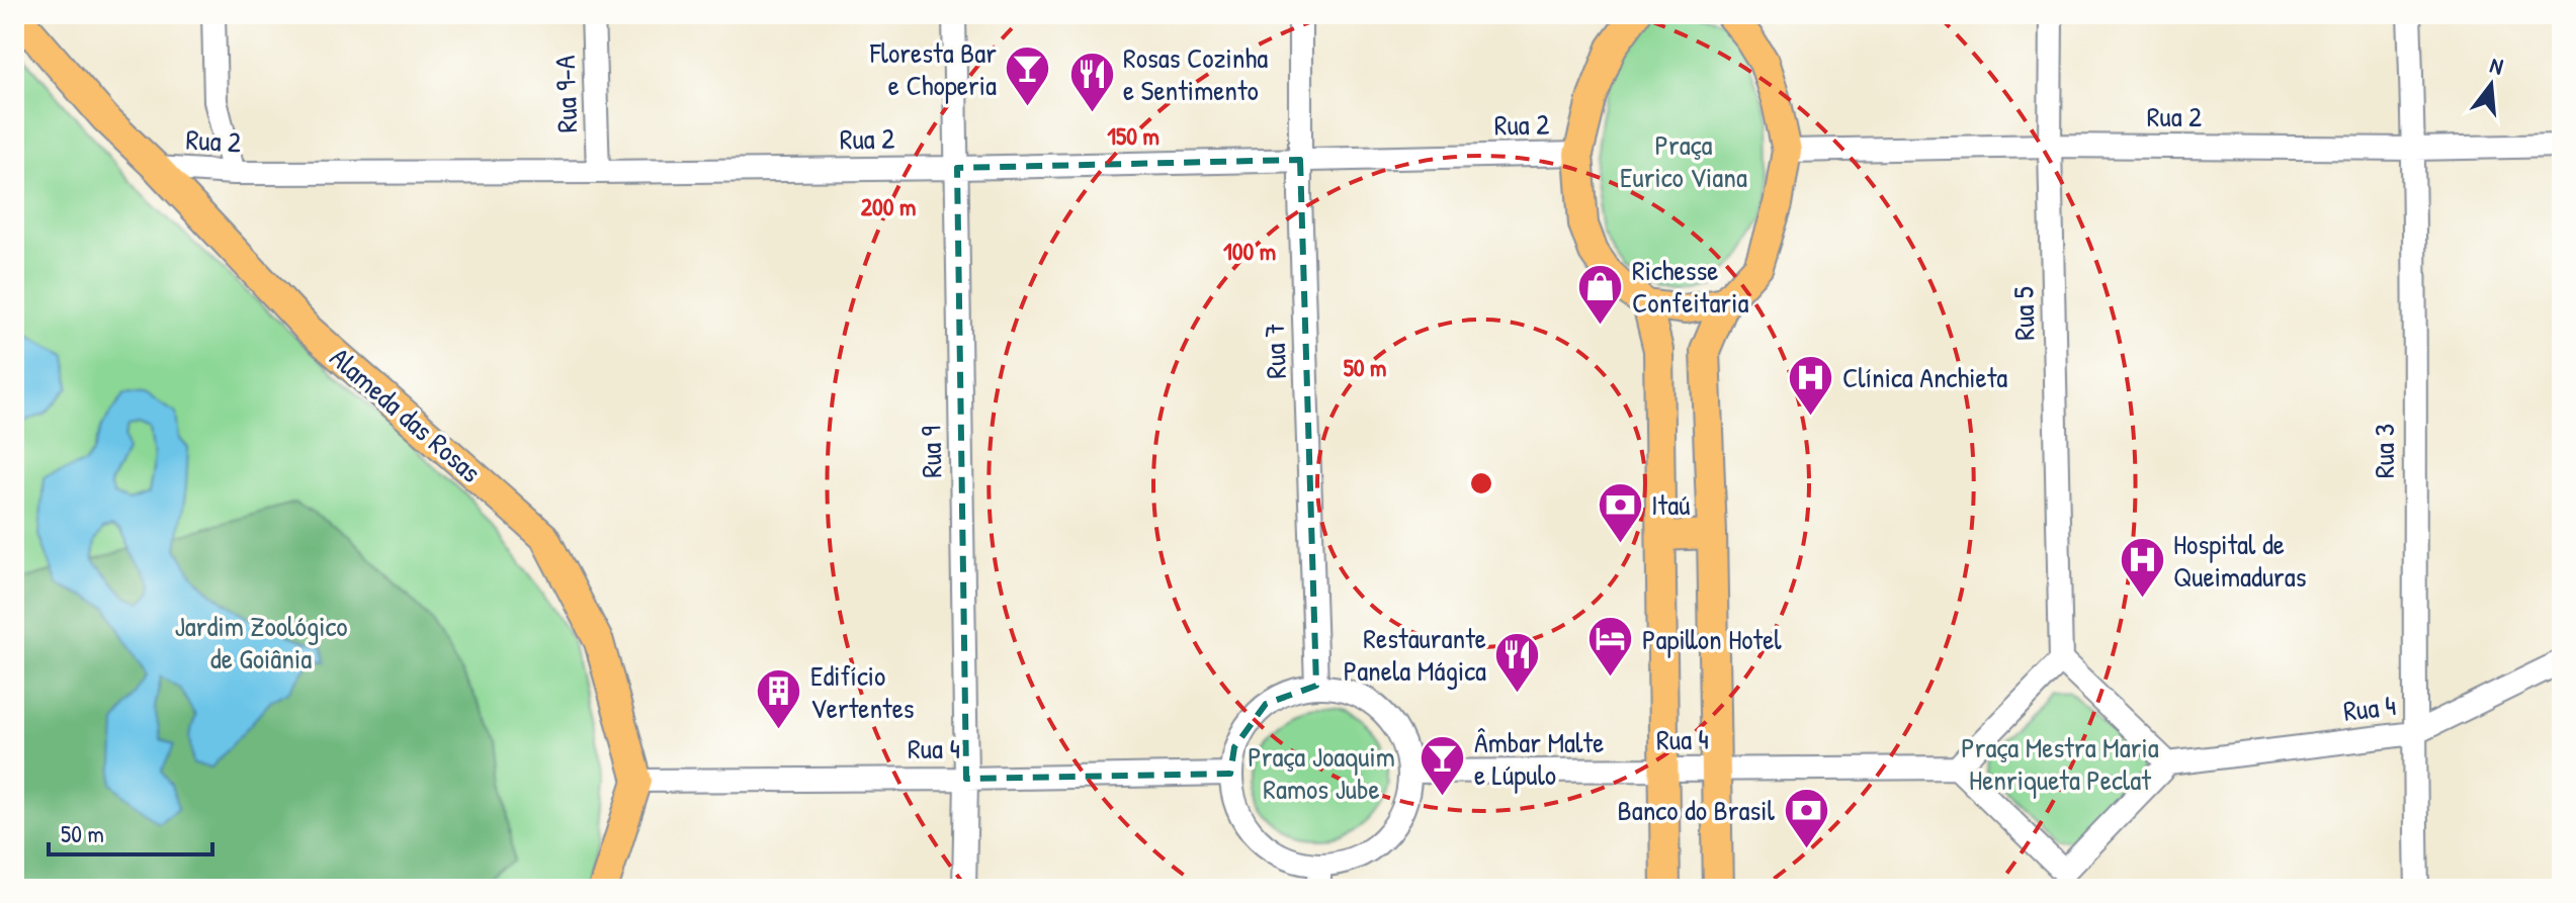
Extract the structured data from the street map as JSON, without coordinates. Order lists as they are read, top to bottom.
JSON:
{
  "streets": {
    "main road": ["Alameda das Rosas"],
    "street": [
      "Rua 9-A",
      "Rua 2",
      "Rua 5",
      "Rua 7",
      "Rua 3",
      "Rua 9",
      "Rua 4"
    ]
  },
  "crossings": [
    ["Rua 9-A", "Rua 2"],
    ["Rua 2", "Rua 5"],
    ["Rua 2", "Rua 7"],
    ["Rua 2", "Alameda das Rosas"],
    ["Rua 2", "Rua 3"],
    ["Rua 2", "Rua 9"],
    ["Rua 7", "Rua 4"],
    ["Alameda das Rosas", "Rua 4"],
    ["Rua 3", "Rua 4"],
    ["Rua 9", "Rua 4"]
  ],
  "parks": [
    "Praça Eurico Viana",
    "Jardim Zoológico de Goiânia",
    "Praça Mestra Maria Henriqueta Peclat",
    "Praça Joaquim Ramos Jube"
  ],
  "places": {
    "bar": ["Floresta Bar e Choperia", "Âmbar Malte e Lúpulo"],
    "restaurant": ["Rosas Cozinha e Sentimento", "Restaurante Panela Mágica"],
    "shop": ["Richesse Confeitaria"],
    "hospital": ["Clínica Anchieta", "Hospital de Queimaduras"],
    "bank": ["Itaú", "Banco do Brasil"],
    "hotel": ["Papillon Hotel"],
    "building": ["Edifício Vertentes"]
  },
  "scale_bar": "50 m",
  "north": "top",
  "rings": [
    "150 m",
    "200 m",
    "100 m",
    "50 m"
  ]
}
